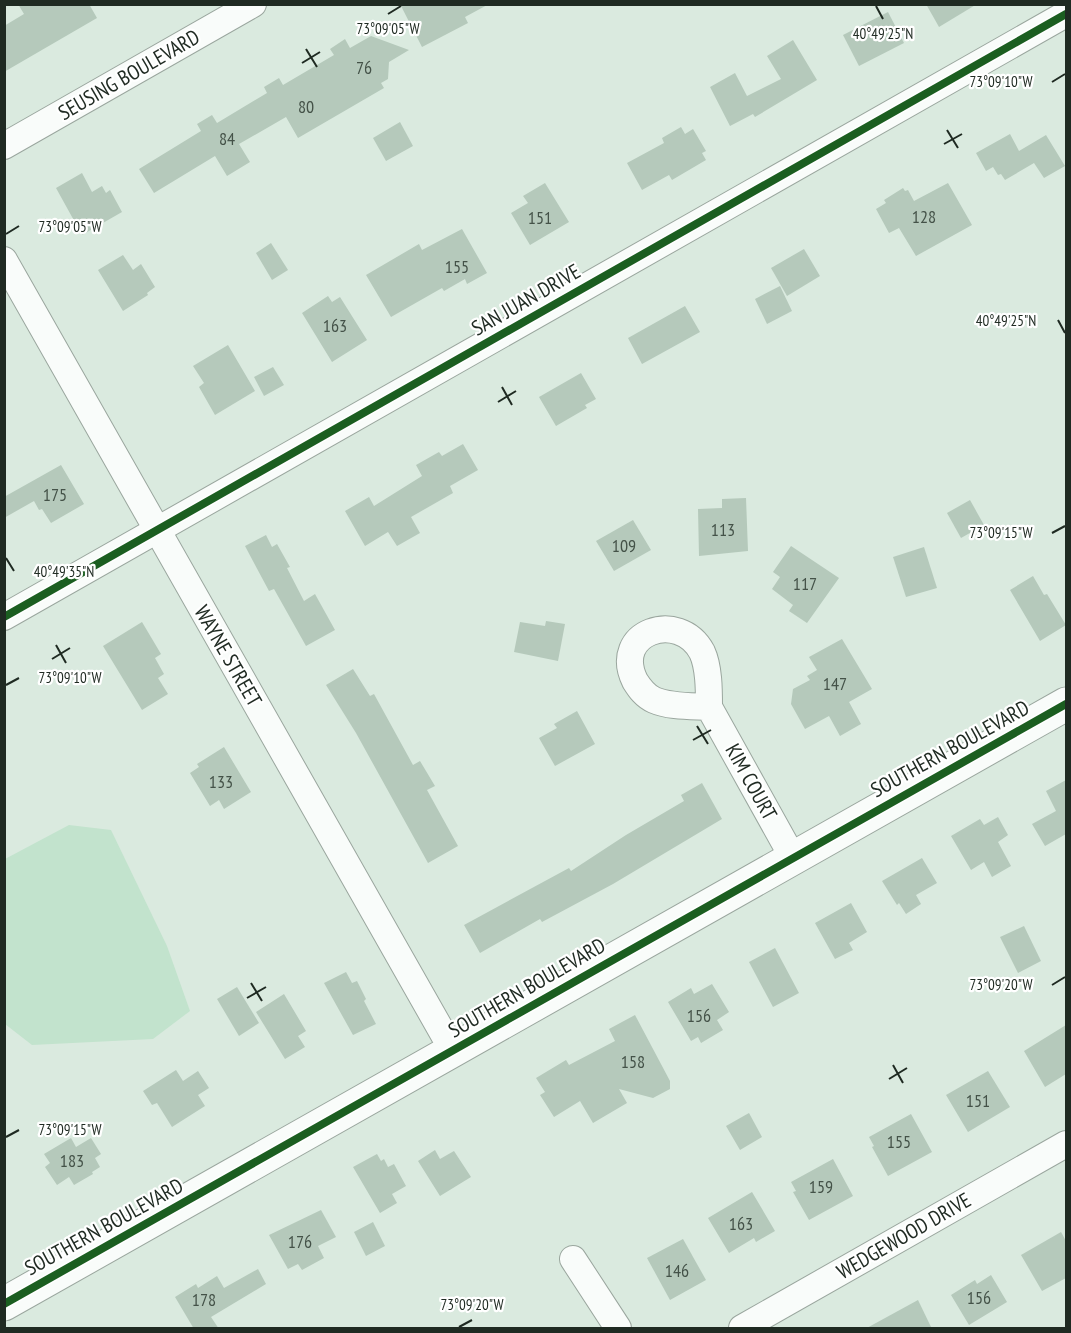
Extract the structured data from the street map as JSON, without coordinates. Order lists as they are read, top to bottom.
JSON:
{
  "streets": {
    "street": [
      "SEUSING BOULEVARD",
      "SAN JUAN DRIVE",
      "WAYNE STREET",
      "SOUTHERN BOULEVARD",
      "KIM COURT",
      "WEDGEWOOD DRIVE"
    ]
  },
  "crossings": [
    ["SAN JUAN DRIVE", "WAYNE STREET"],
    ["WAYNE STREET", "SOUTHERN BOULEVARD"],
    ["SOUTHERN BOULEVARD", "KIM COURT"]
  ],
  "house_numbers": [
    "76",
    "80",
    "84",
    "128",
    "151",
    "155",
    "163",
    "175",
    "113",
    "109",
    "117",
    "147",
    "133",
    "156",
    "158",
    "151",
    "155",
    "183",
    "159",
    "163",
    "176",
    "146",
    "156",
    "178"
  ],
  "coordinates": [
    "73°09'05\"W",
    "40°49'25\"N",
    "73°09'10\"W",
    "73°09'15\"W",
    "40°49'35\"N",
    "73°09'20\"W"
  ]
}
